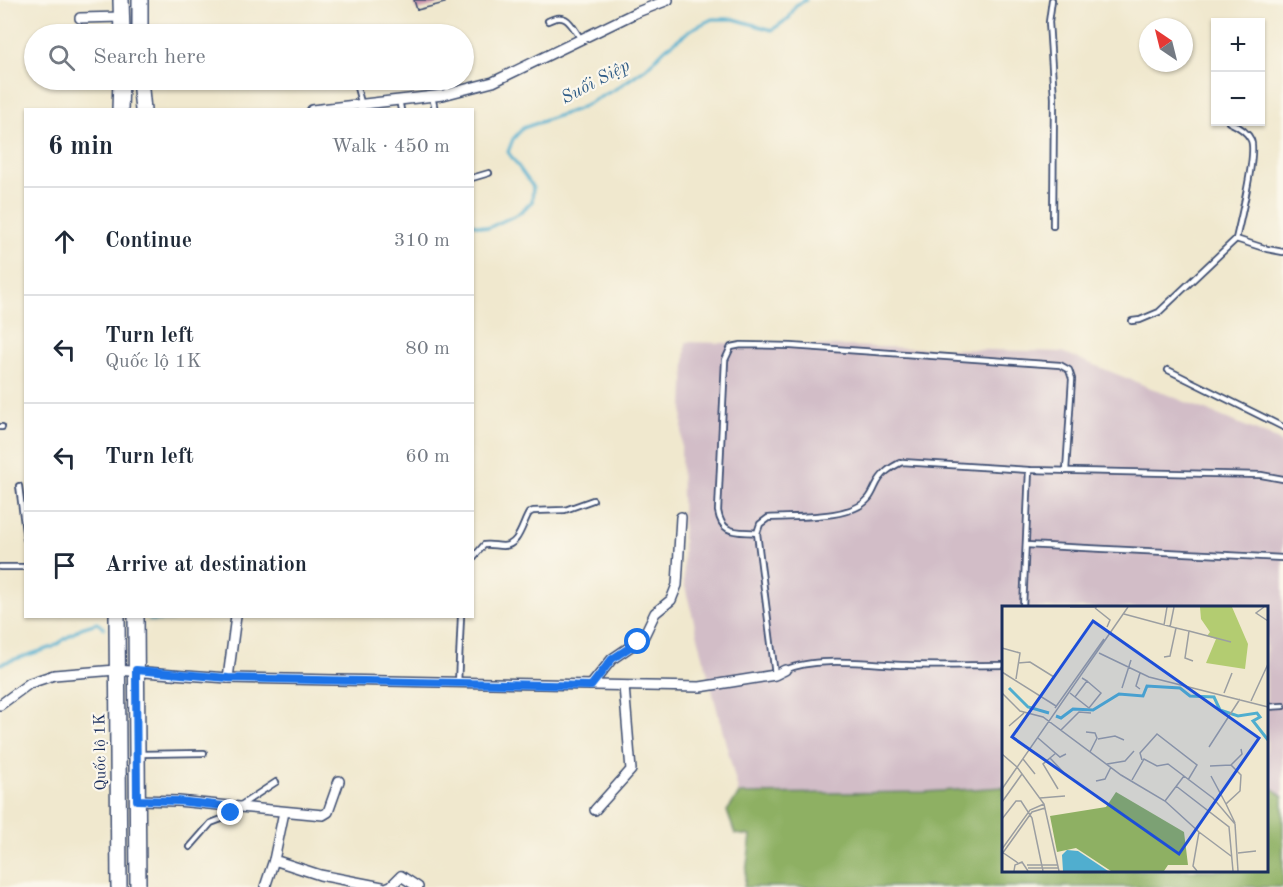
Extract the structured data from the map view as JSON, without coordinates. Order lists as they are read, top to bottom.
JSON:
{
  "streets": {
    "main road": ["Quốc lộ 1K"]
  },
  "water": ["Suối Siệp"],
  "north": "top left",
  "page": {
    "map_buttons": ["+", "−"],
    "search": "Search here",
    "heading": ["6 min", "Walk · 450 m"],
    "list": [
      ["Continue", "310 m"],
      ["Turn left", "Quốc lộ 1K", "80 m"],
      ["Turn left", "60 m"],
      "Arrive at destination"
    ]
  }
}
